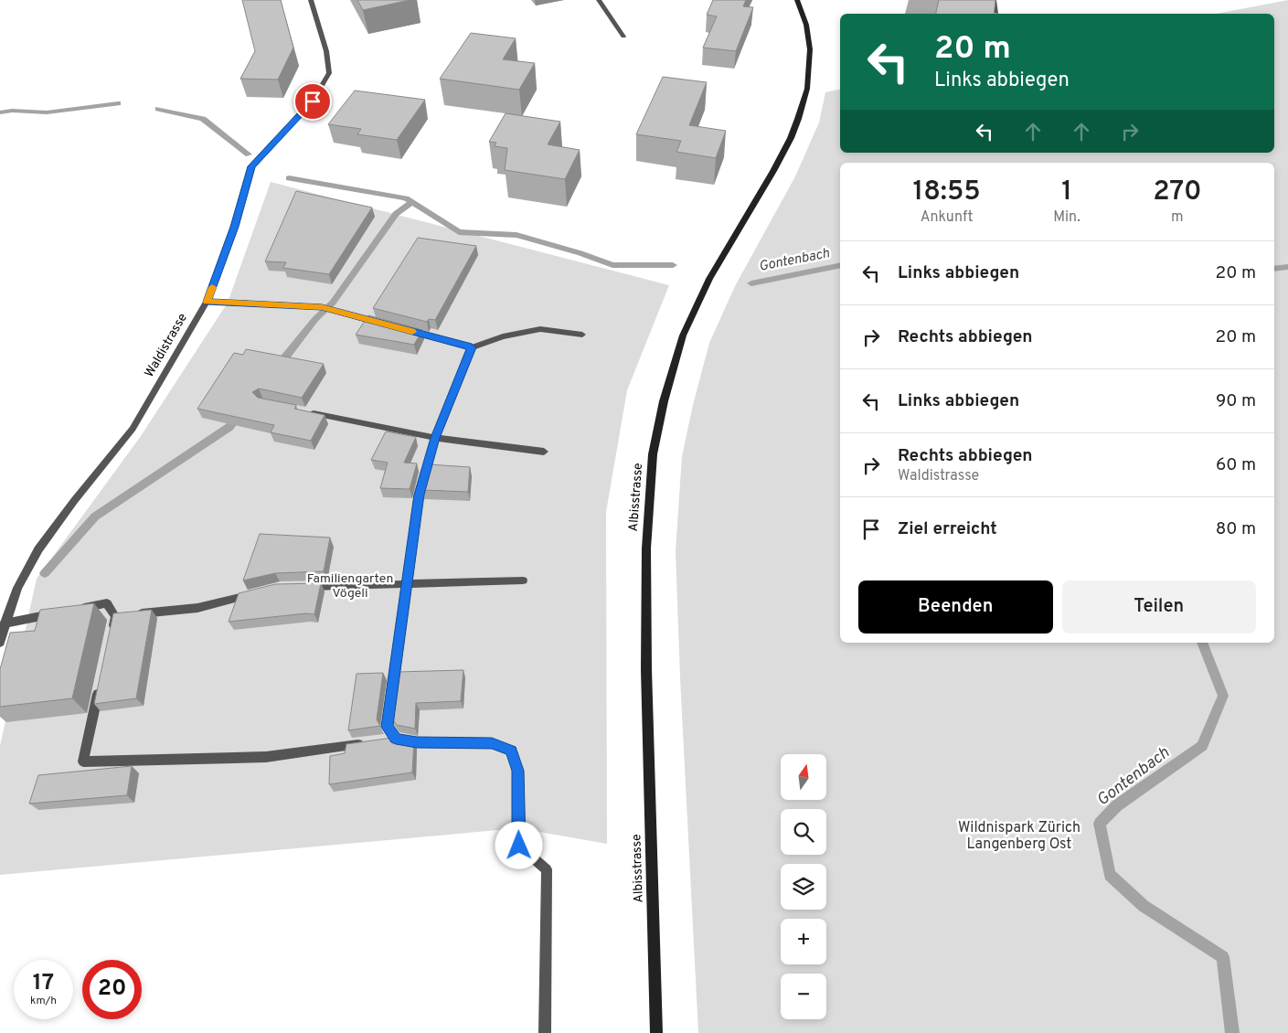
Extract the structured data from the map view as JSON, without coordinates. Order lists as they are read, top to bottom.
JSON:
{
  "streets": {
    "main road": ["Albisstrasse"],
    "street": ["Waldistrasse"]
  },
  "water": ["Gontenbach"],
  "parks": ["Familiengarten Vögeli", "Wildnispark Zürich Langenberg Ost"],
  "north": "top",
  "page": {
    "turn": ["20 m", "Links abbiegen"],
    "eta": [
      "18:55",
      "Ankunft",
      "1",
      "Min.",
      "270",
      "m"
    ],
    "list": [
      {
        "name": "Links abbiegen",
        "value": "20 m"
      },
      {
        "name": "Rechts abbiegen",
        "value": "20 m"
      },
      {
        "name": "Links abbiegen",
        "value": "90 m"
      },
      {
        "name": "Rechts abbiegen",
        "note": "Waldistrasse",
        "value": "60 m"
      },
      {
        "name": "Ziel erreicht",
        "value": "80 m"
      }
    ],
    "buttons": ["Beenden", "Teilen"],
    "map_buttons": ["+", "−"],
    "speed": "17 km/h",
    "limit": "20"
  }
}
